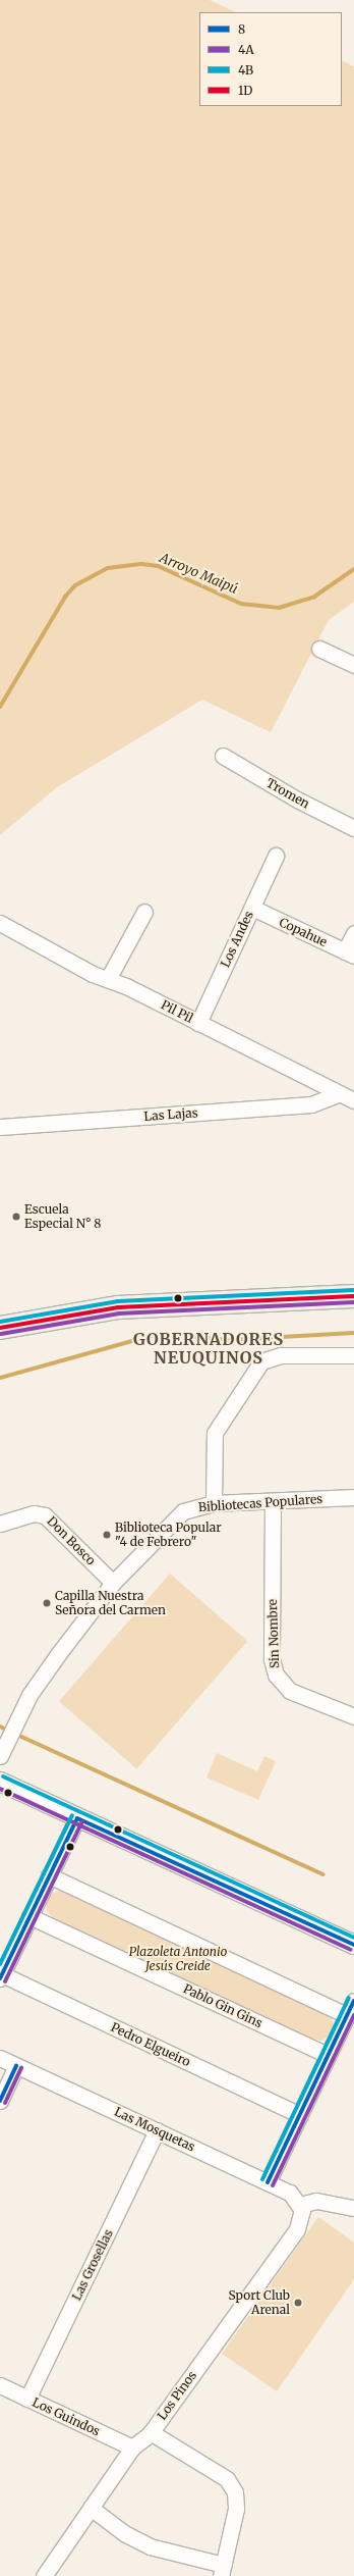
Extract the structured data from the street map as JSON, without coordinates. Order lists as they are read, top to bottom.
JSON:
{
  "streets": {
    "street": [
      "Tromen",
      "Copahue",
      "Los Andes",
      "Pil Pil",
      "Las Lajas",
      "Bibliotecas Populares",
      "Don Bosco",
      "Sin Nombre",
      "Pablo Gin Gins",
      "Pedro Elgueiro",
      "Las Mosquetas",
      "Las Grosellas",
      "Los Pinos",
      "Los Guindos"
    ]
  },
  "crossings": [
    ["Copahue", "Los Andes"],
    ["Los Andes", "Pil Pil"],
    ["Pil Pil", "Las Lajas"],
    ["Bibliotecas Populares", "Don Bosco"],
    ["Bibliotecas Populares", "Sin Nombre"],
    ["Las Mosquetas", "Las Grosellas"],
    ["Las Mosquetas", "Los Pinos"],
    ["Las Grosellas", "Los Guindos"],
    ["Los Pinos", "Los Guindos"]
  ],
  "districts": ["GOBERNADORES NEUQUINOS"],
  "water": ["Arroyo Maipú"],
  "parks": ["Plazoleta Antonio Jesús Creide"],
  "places": [
    "Escuela Especial N° 8",
    "Biblioteca Popular \"4 de Febrero\"",
    "Capilla Nuestra Señora del Carmen",
    "Sport Club Arenal"
  ],
  "lines": [
    "transit line 4B",
    "transit line 1D",
    "transit line 4A",
    "transit line 8"
  ],
  "legend": [
    "8",
    "4A",
    "4B",
    "1D"
  ]
}
